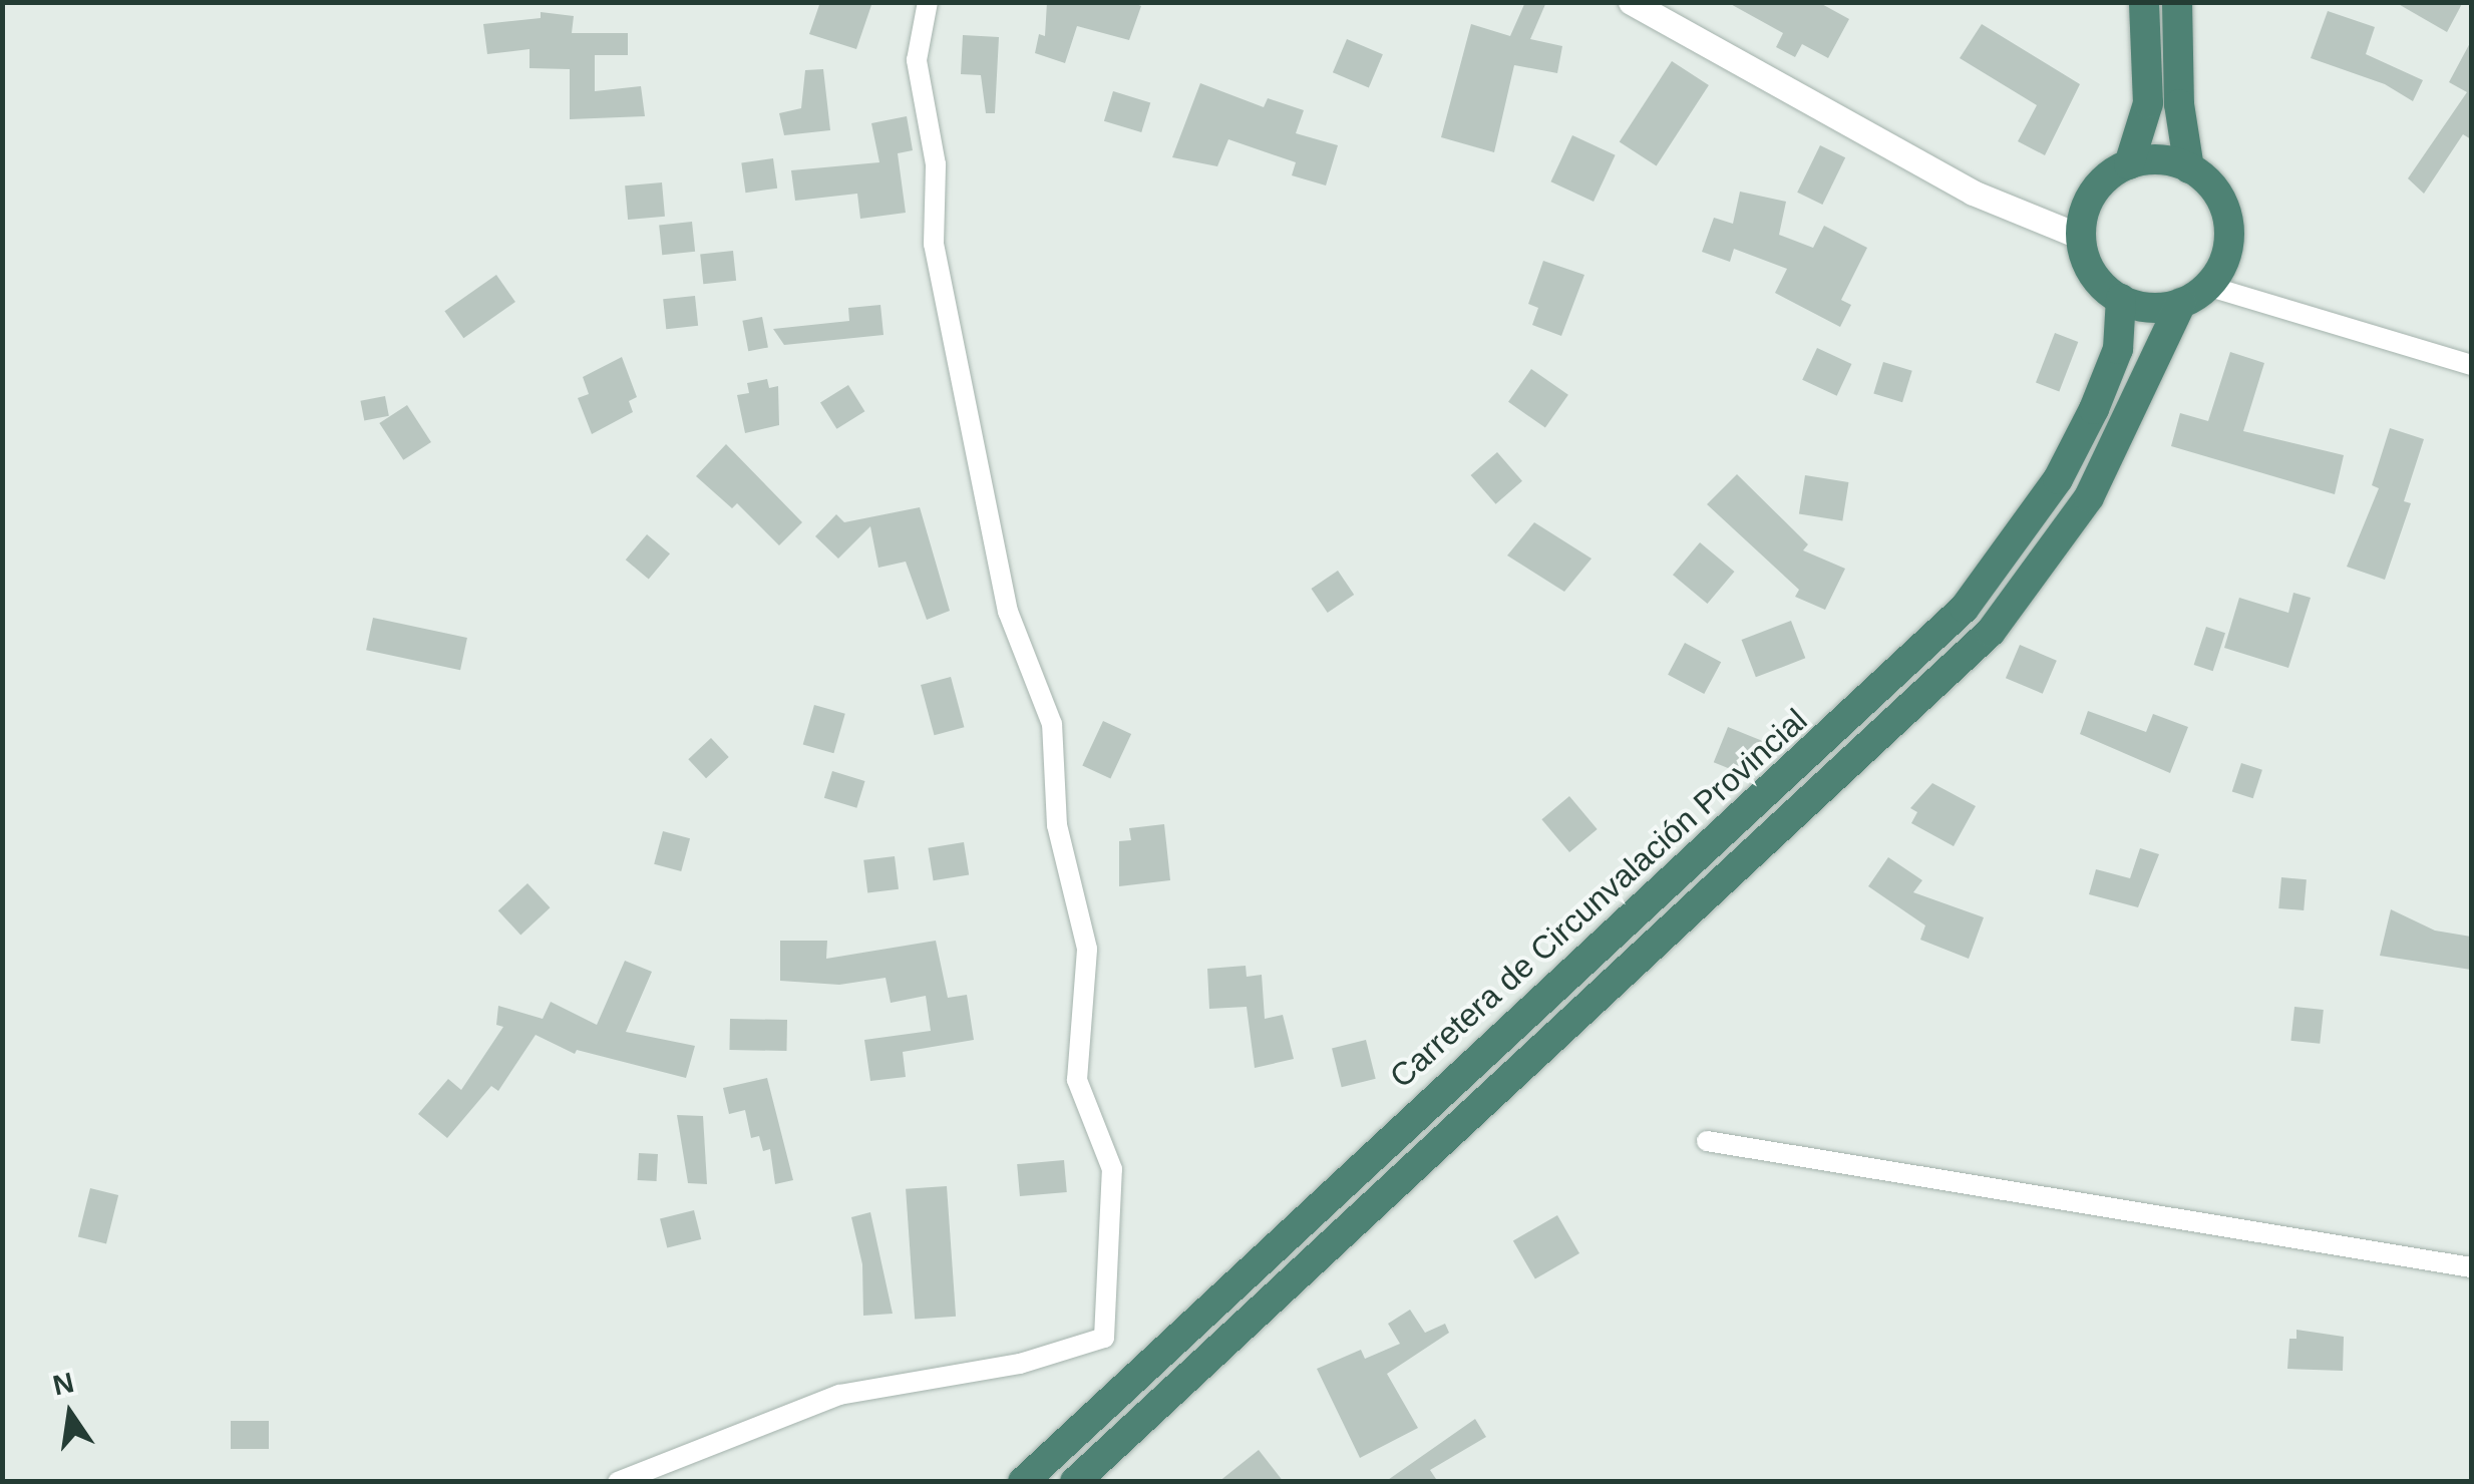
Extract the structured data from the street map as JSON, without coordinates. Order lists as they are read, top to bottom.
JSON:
{
  "streets": {
    "highway": ["Carretera de Circunvalación Provincial"]
  },
  "north": "top"
}
